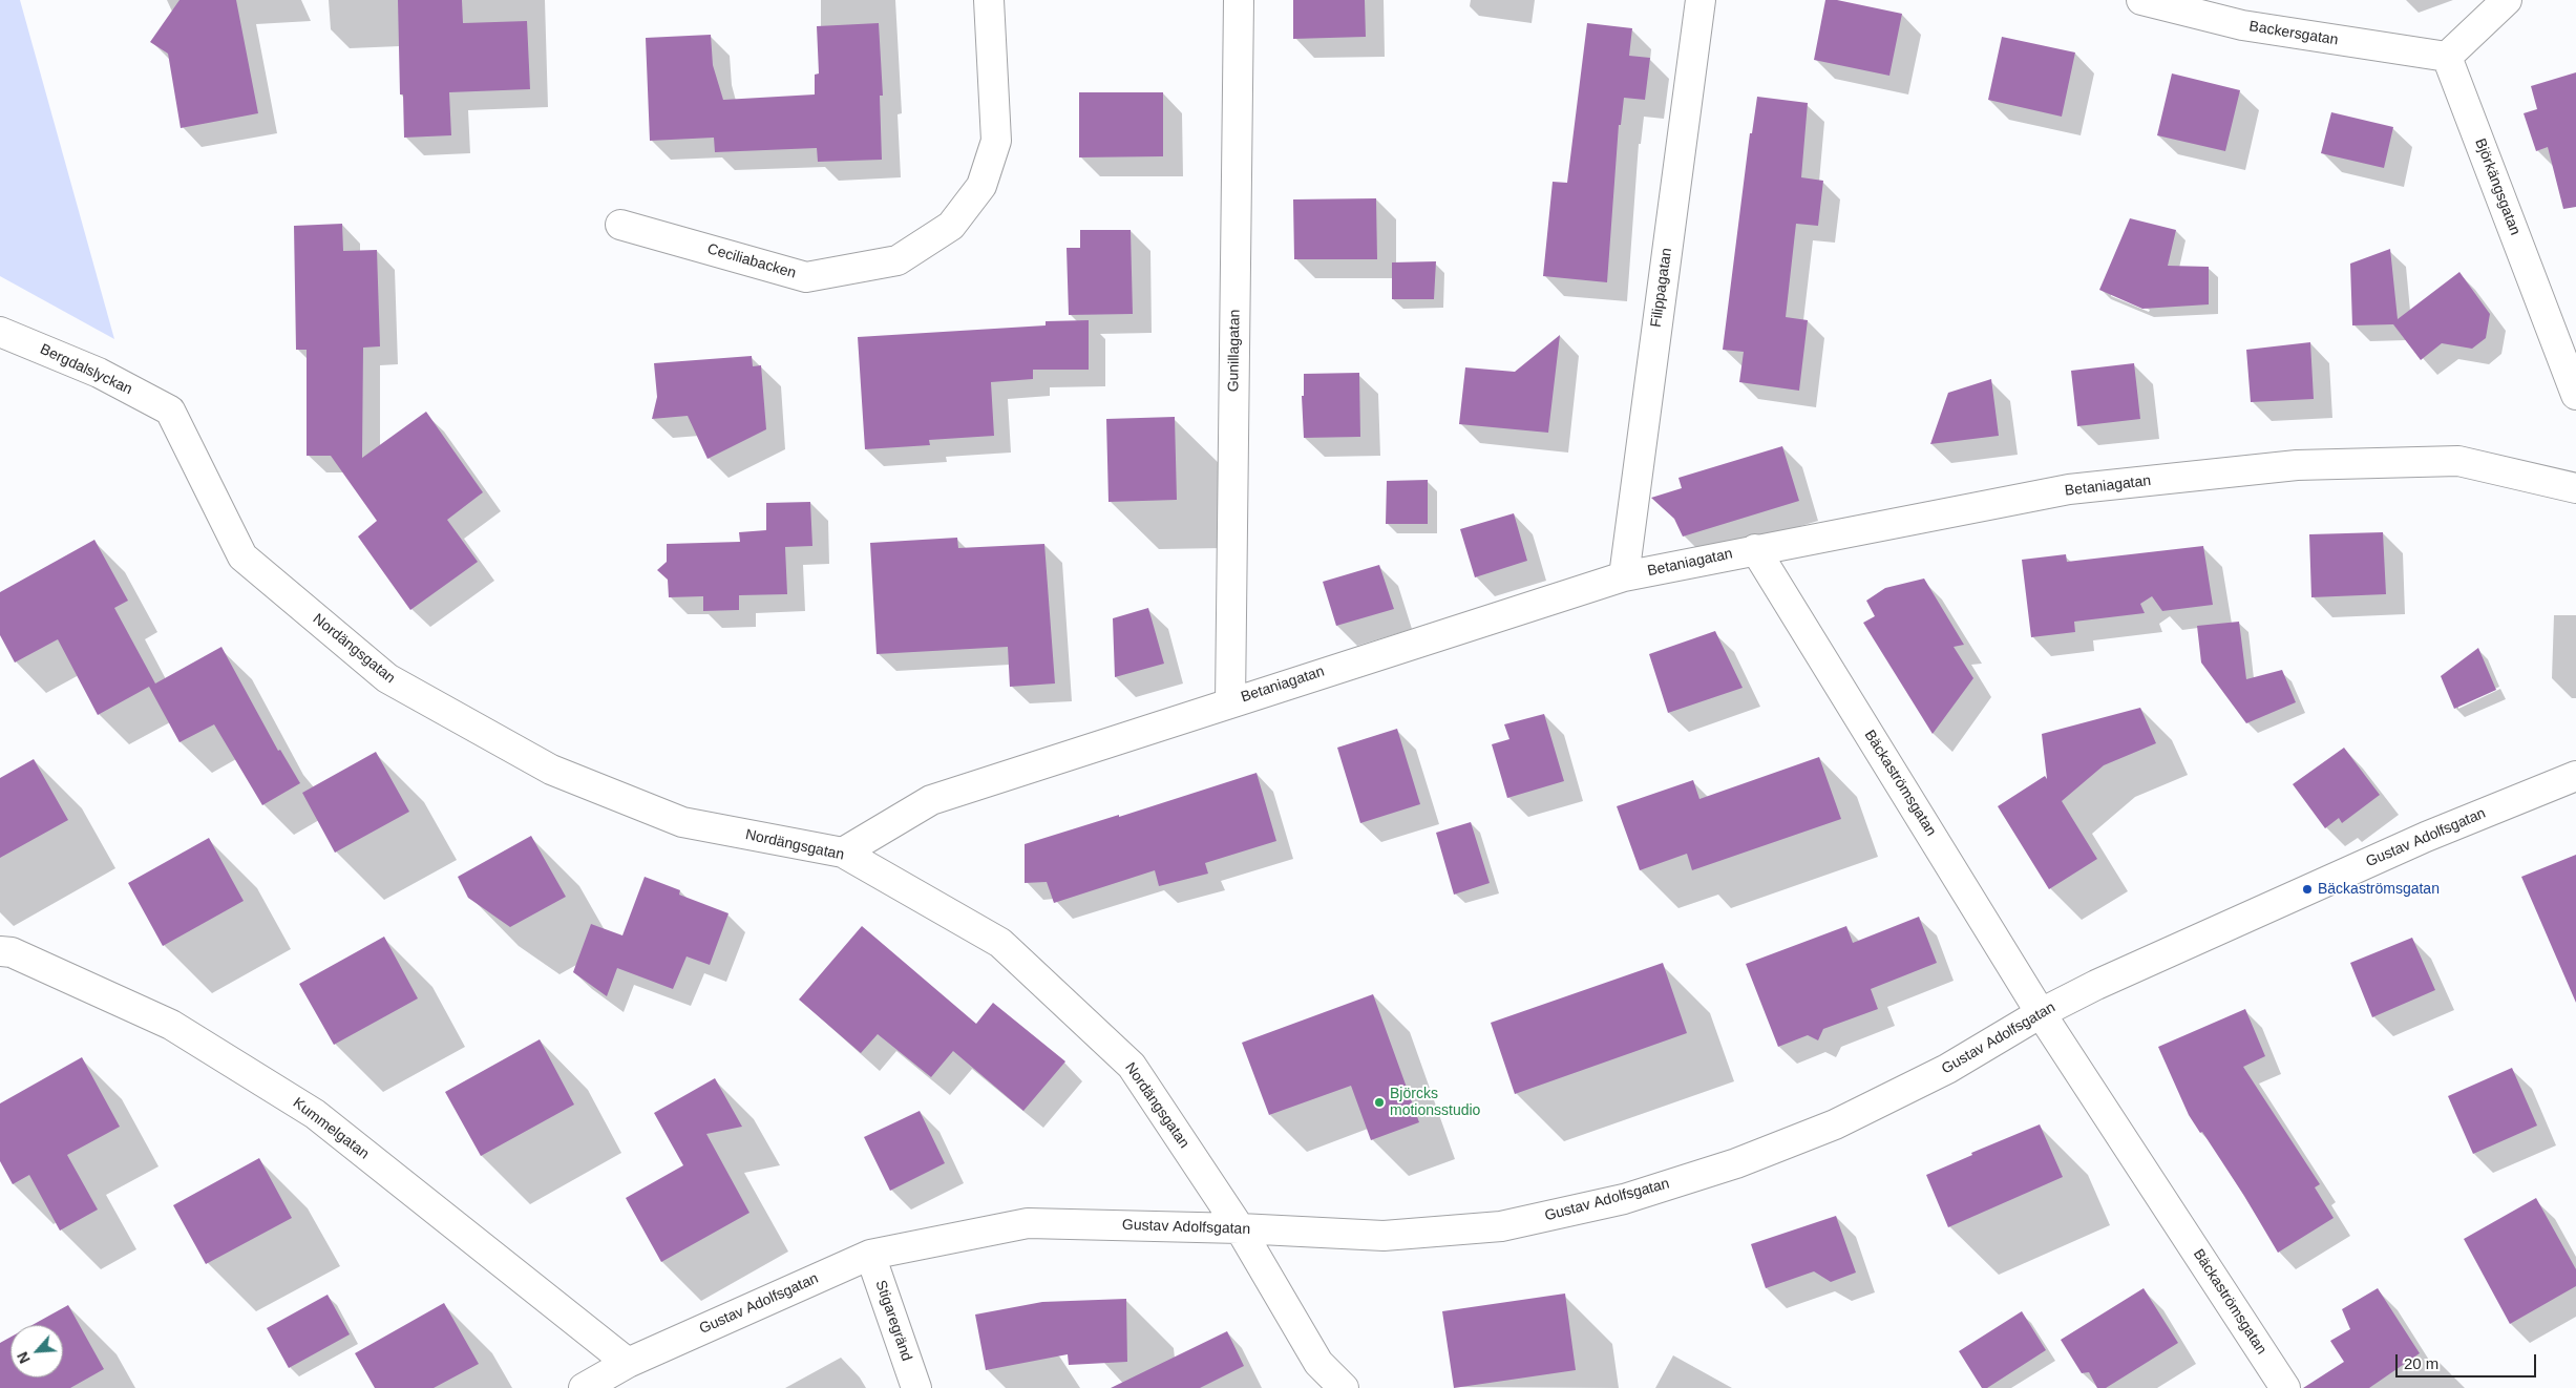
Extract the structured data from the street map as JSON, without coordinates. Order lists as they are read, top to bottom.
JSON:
{
  "streets": {
    "street": [
      "Backersgatan",
      "Björkängsgatan",
      "Ceciliabacken",
      "Filippagatan",
      "Gunillagatan",
      "Bergdalslyckan",
      "Betaniagatan",
      "Nordängsgatan",
      "Bäckaströmsgatan",
      "Gustav Adolfsgatan",
      "Kummelgatan",
      "Stigaregränd"
    ]
  },
  "crossings": [
    ["Backersgatan", "Björkängsgatan"],
    ["Filippagatan", "Betaniagatan"],
    ["Gunillagatan", "Betaniagatan"],
    ["Bergdalslyckan", "Nordängsgatan"],
    ["Betaniagatan", "Nordängsgatan"],
    ["Betaniagatan", "Bäckaströmsgatan"],
    ["Nordängsgatan", "Gustav Adolfsgatan"],
    ["Bäckaströmsgatan", "Gustav Adolfsgatan"],
    ["Gustav Adolfsgatan", "Kummelgatan"],
    ["Gustav Adolfsgatan", "Stigaregränd"]
  ],
  "places": ["Bäckaströmsgatan", "Björcks motionsstudio"],
  "scale_bar": "20 m",
  "north": "bottom left"
}
